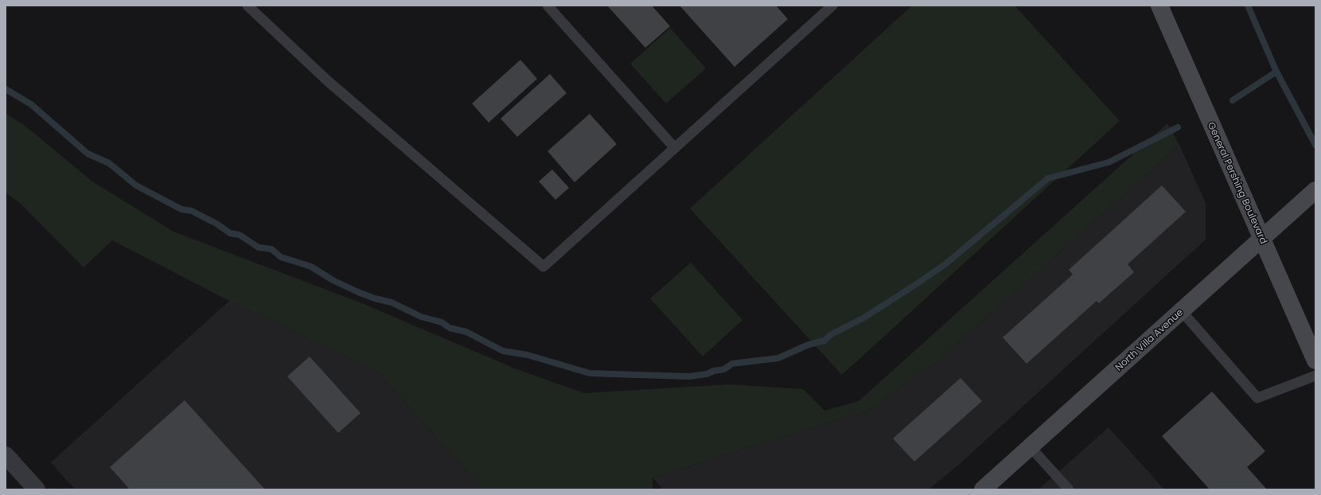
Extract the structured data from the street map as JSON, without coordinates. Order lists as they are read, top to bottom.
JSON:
{
  "streets": {
    "main road": ["General Pershing Boulevard", "North Villa Avenue"]
  },
  "crossings": [
    ["General Pershing Boulevard", "North Villa Avenue"]
  ]
}
